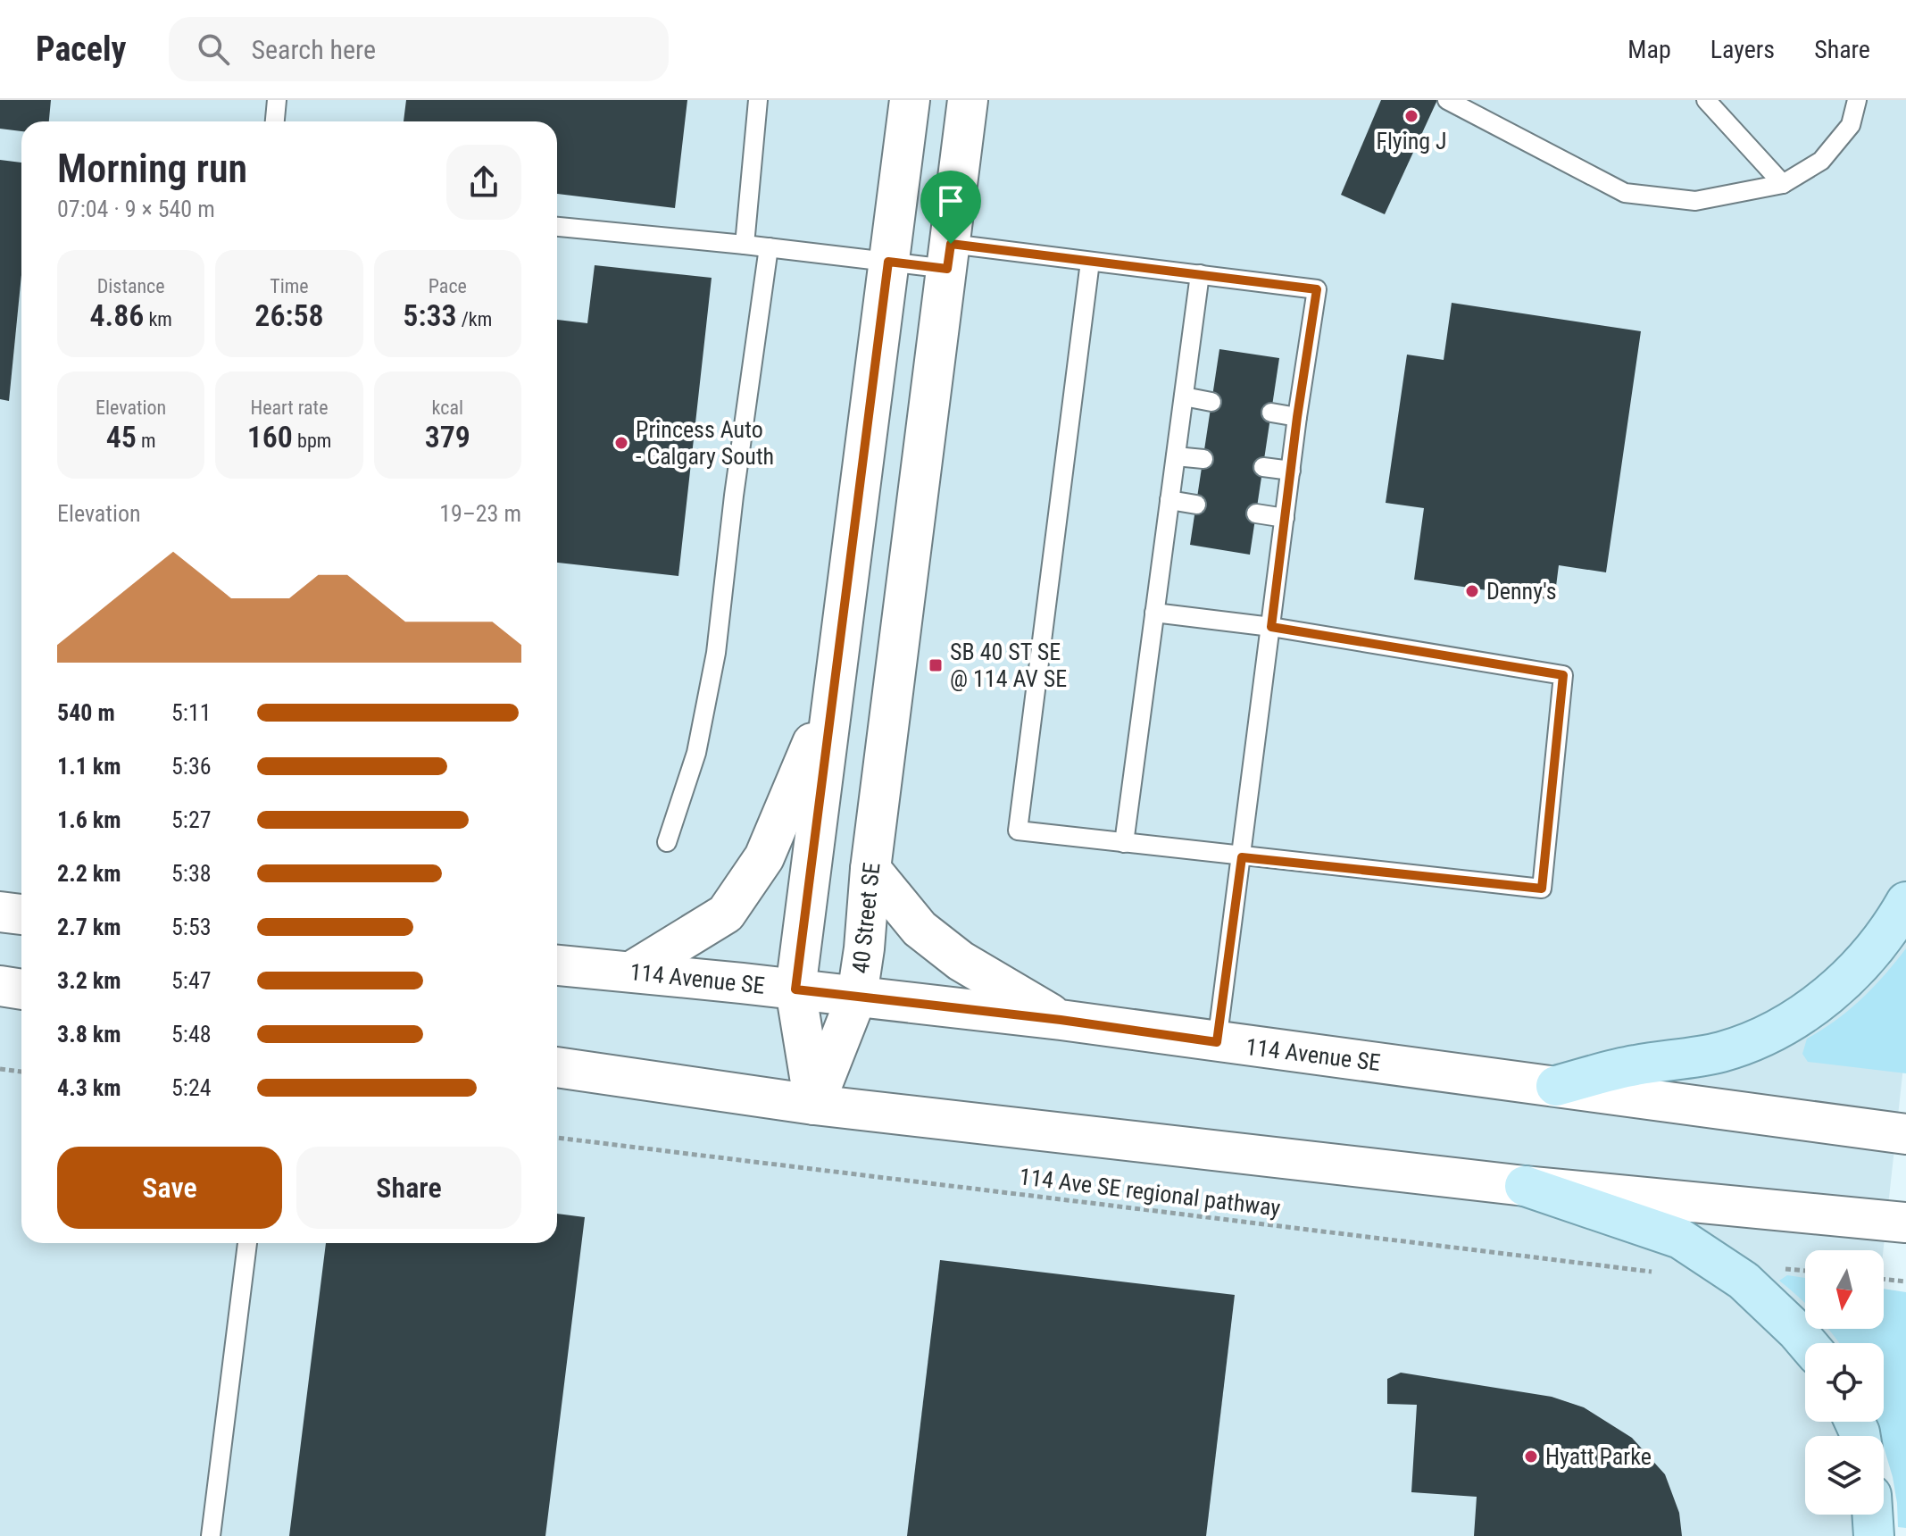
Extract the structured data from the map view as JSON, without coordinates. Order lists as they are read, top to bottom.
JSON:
{
  "streets": {
    "main road": ["40 Street SE", "114 Avenue SE"],
    "path": ["114 Ave SE regional pathway"]
  },
  "crossings": [
    ["40 Street SE", "114 Avenue SE"]
  ],
  "places": {
    "other": [
      "Flying J",
      "Princess Auto - Calgary South",
      "Denny's",
      "Hyatt Parke"
    ],
    "transit": ["SB 40 ST SE @ 114 AV SE"]
  },
  "north": "bottom",
  "page": {
    "header": "Pacely",
    "search": "Search here",
    "nav": ["Map", "Layers", "Share"],
    "heading": ["Morning run", "07:04 · 9 × 540 m"],
    "stats": [
      ["Distance", "4.86 km"],
      ["Time", "26:58"],
      ["Pace", "5:33 /km"],
      ["Elevation", "45 m"],
      ["Heart rate", "160 bpm"],
      ["kcal", "379"]
    ],
    "chart": ["Elevation", "19–23 m"],
    "list": [
      {
        "name": "540 m",
        "note": "5:11"
      },
      {
        "name": "1.1 km",
        "note": "5:36"
      },
      {
        "name": "1.6 km",
        "note": "5:27"
      },
      {
        "name": "2.2 km",
        "note": "5:38"
      },
      {
        "name": "2.7 km",
        "note": "5:53"
      },
      {
        "name": "3.2 km",
        "note": "5:47"
      },
      {
        "name": "3.8 km",
        "note": "5:48"
      },
      {
        "name": "4.3 km",
        "note": "5:24"
      }
    ],
    "buttons": ["Save", "Share"]
  }
}
